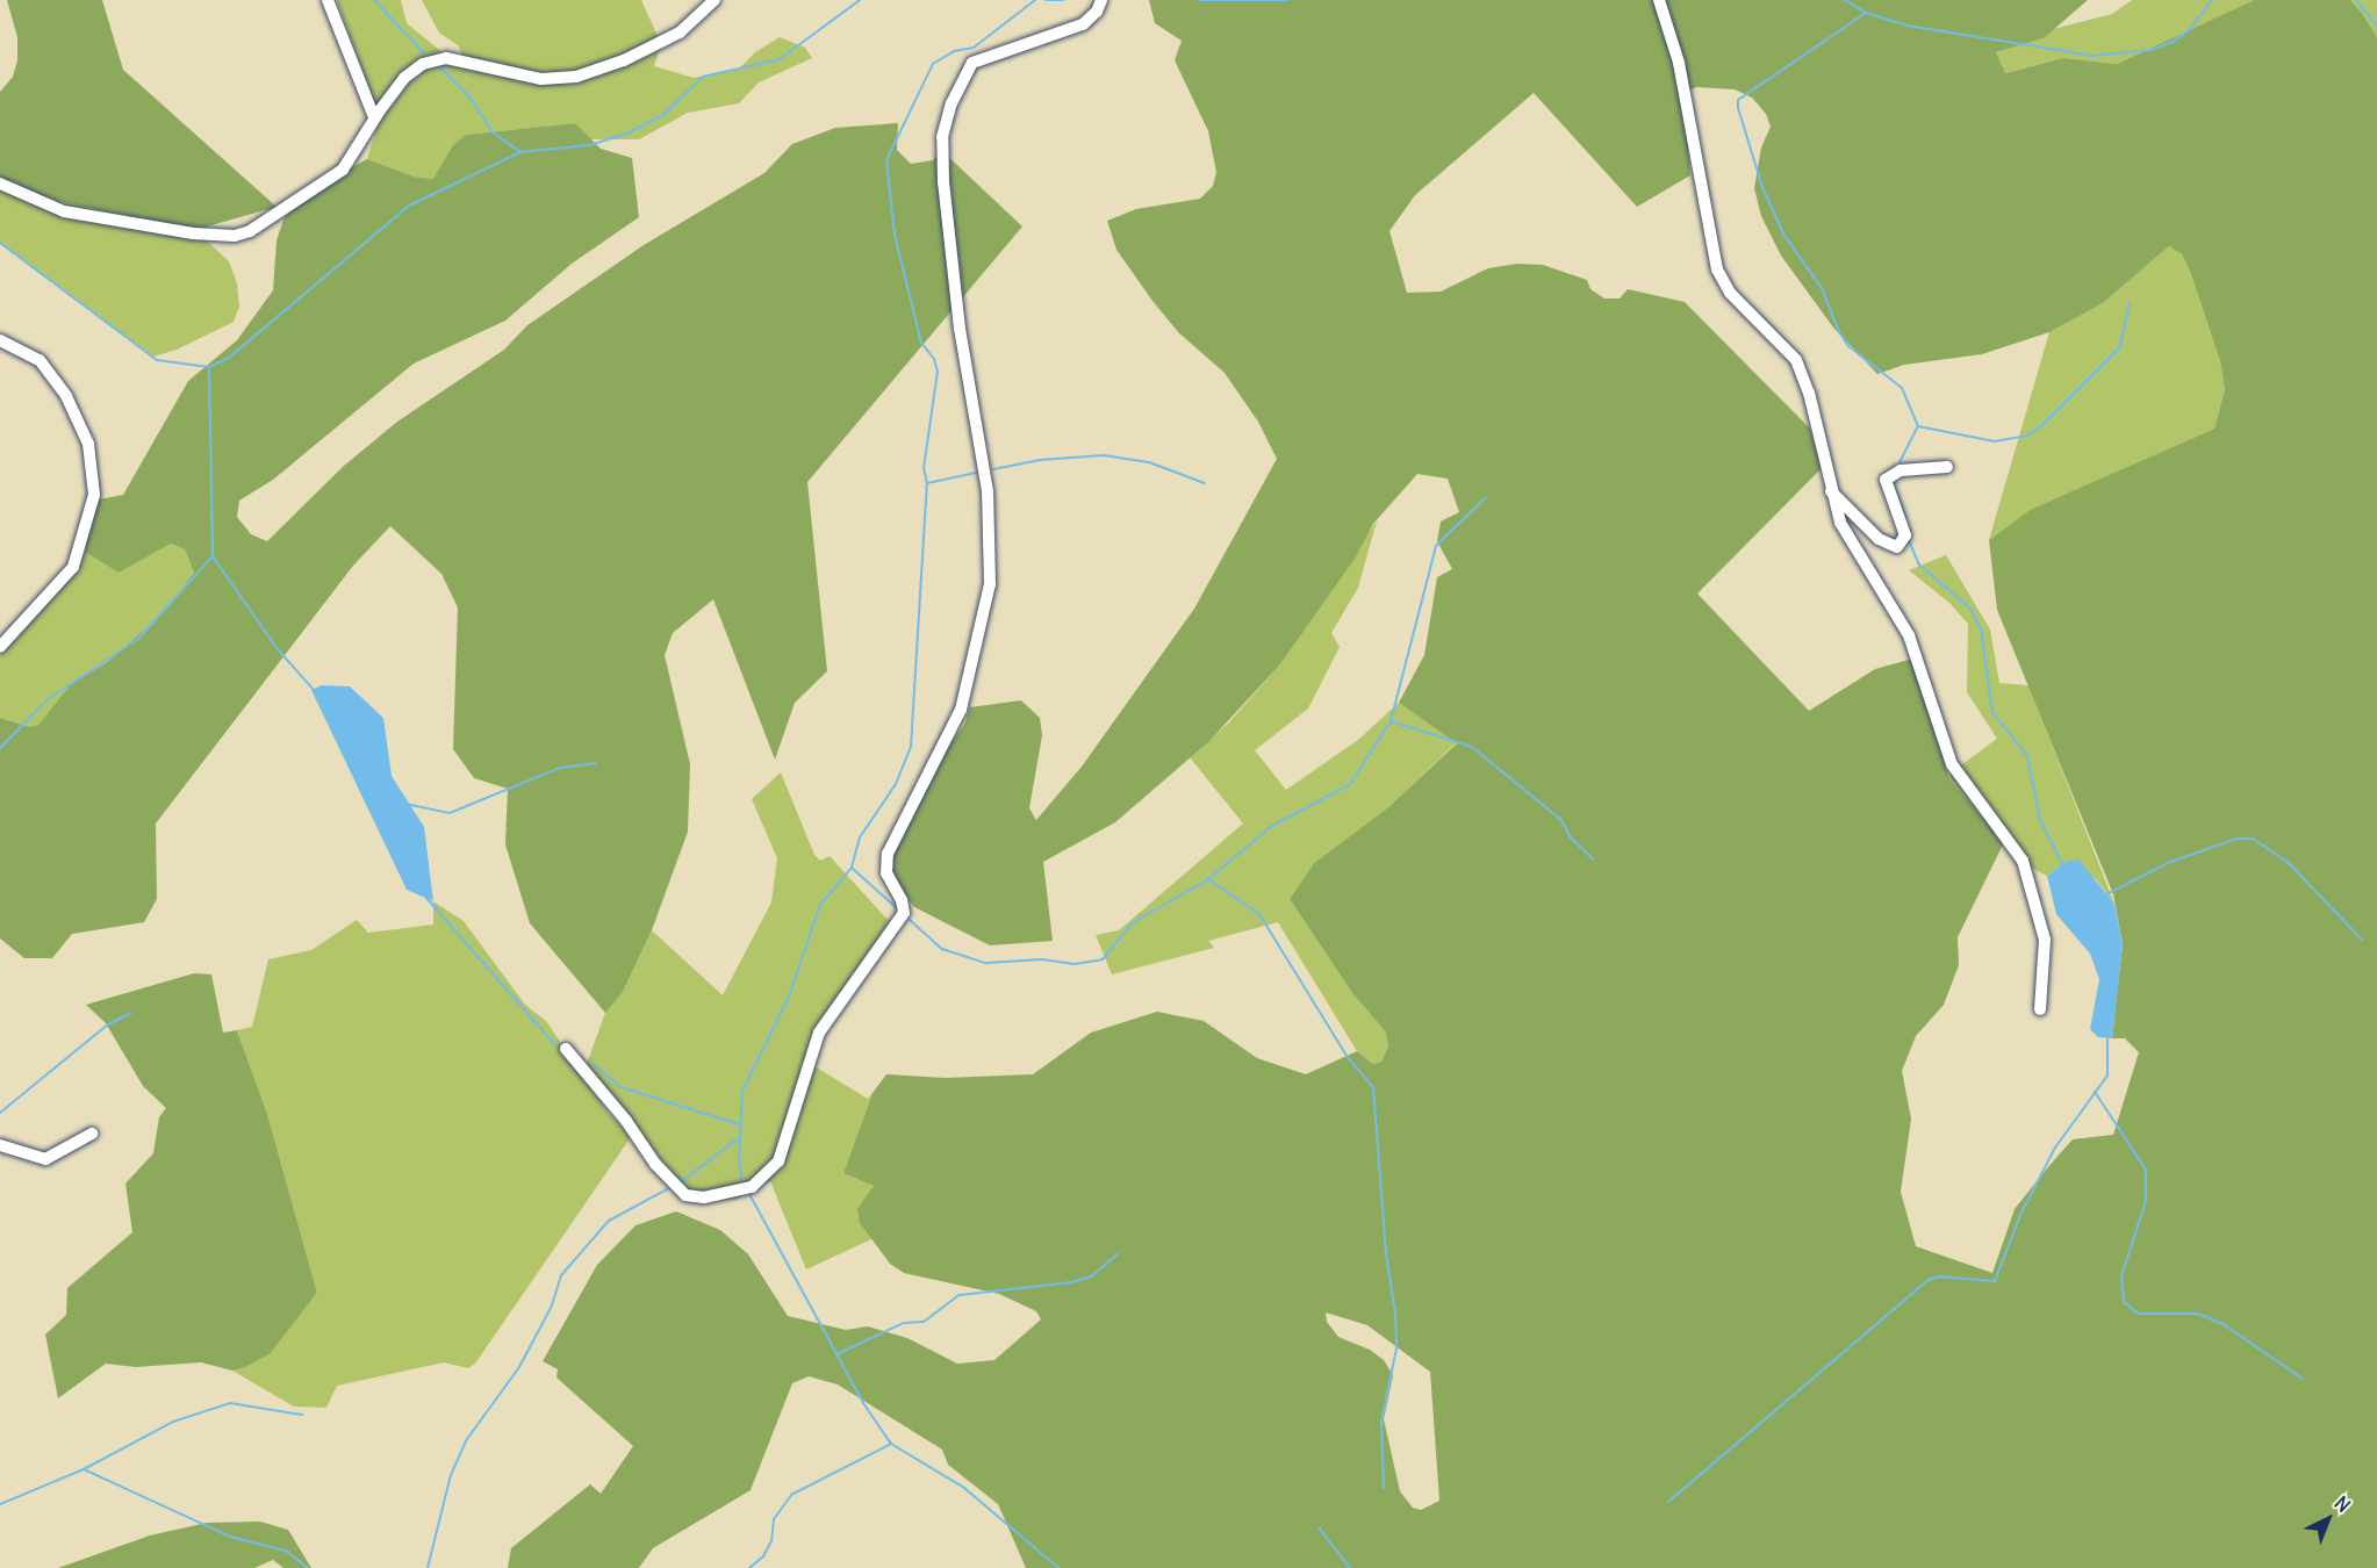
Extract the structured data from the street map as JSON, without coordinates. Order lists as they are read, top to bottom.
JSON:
{
  "north": "top right"
}
